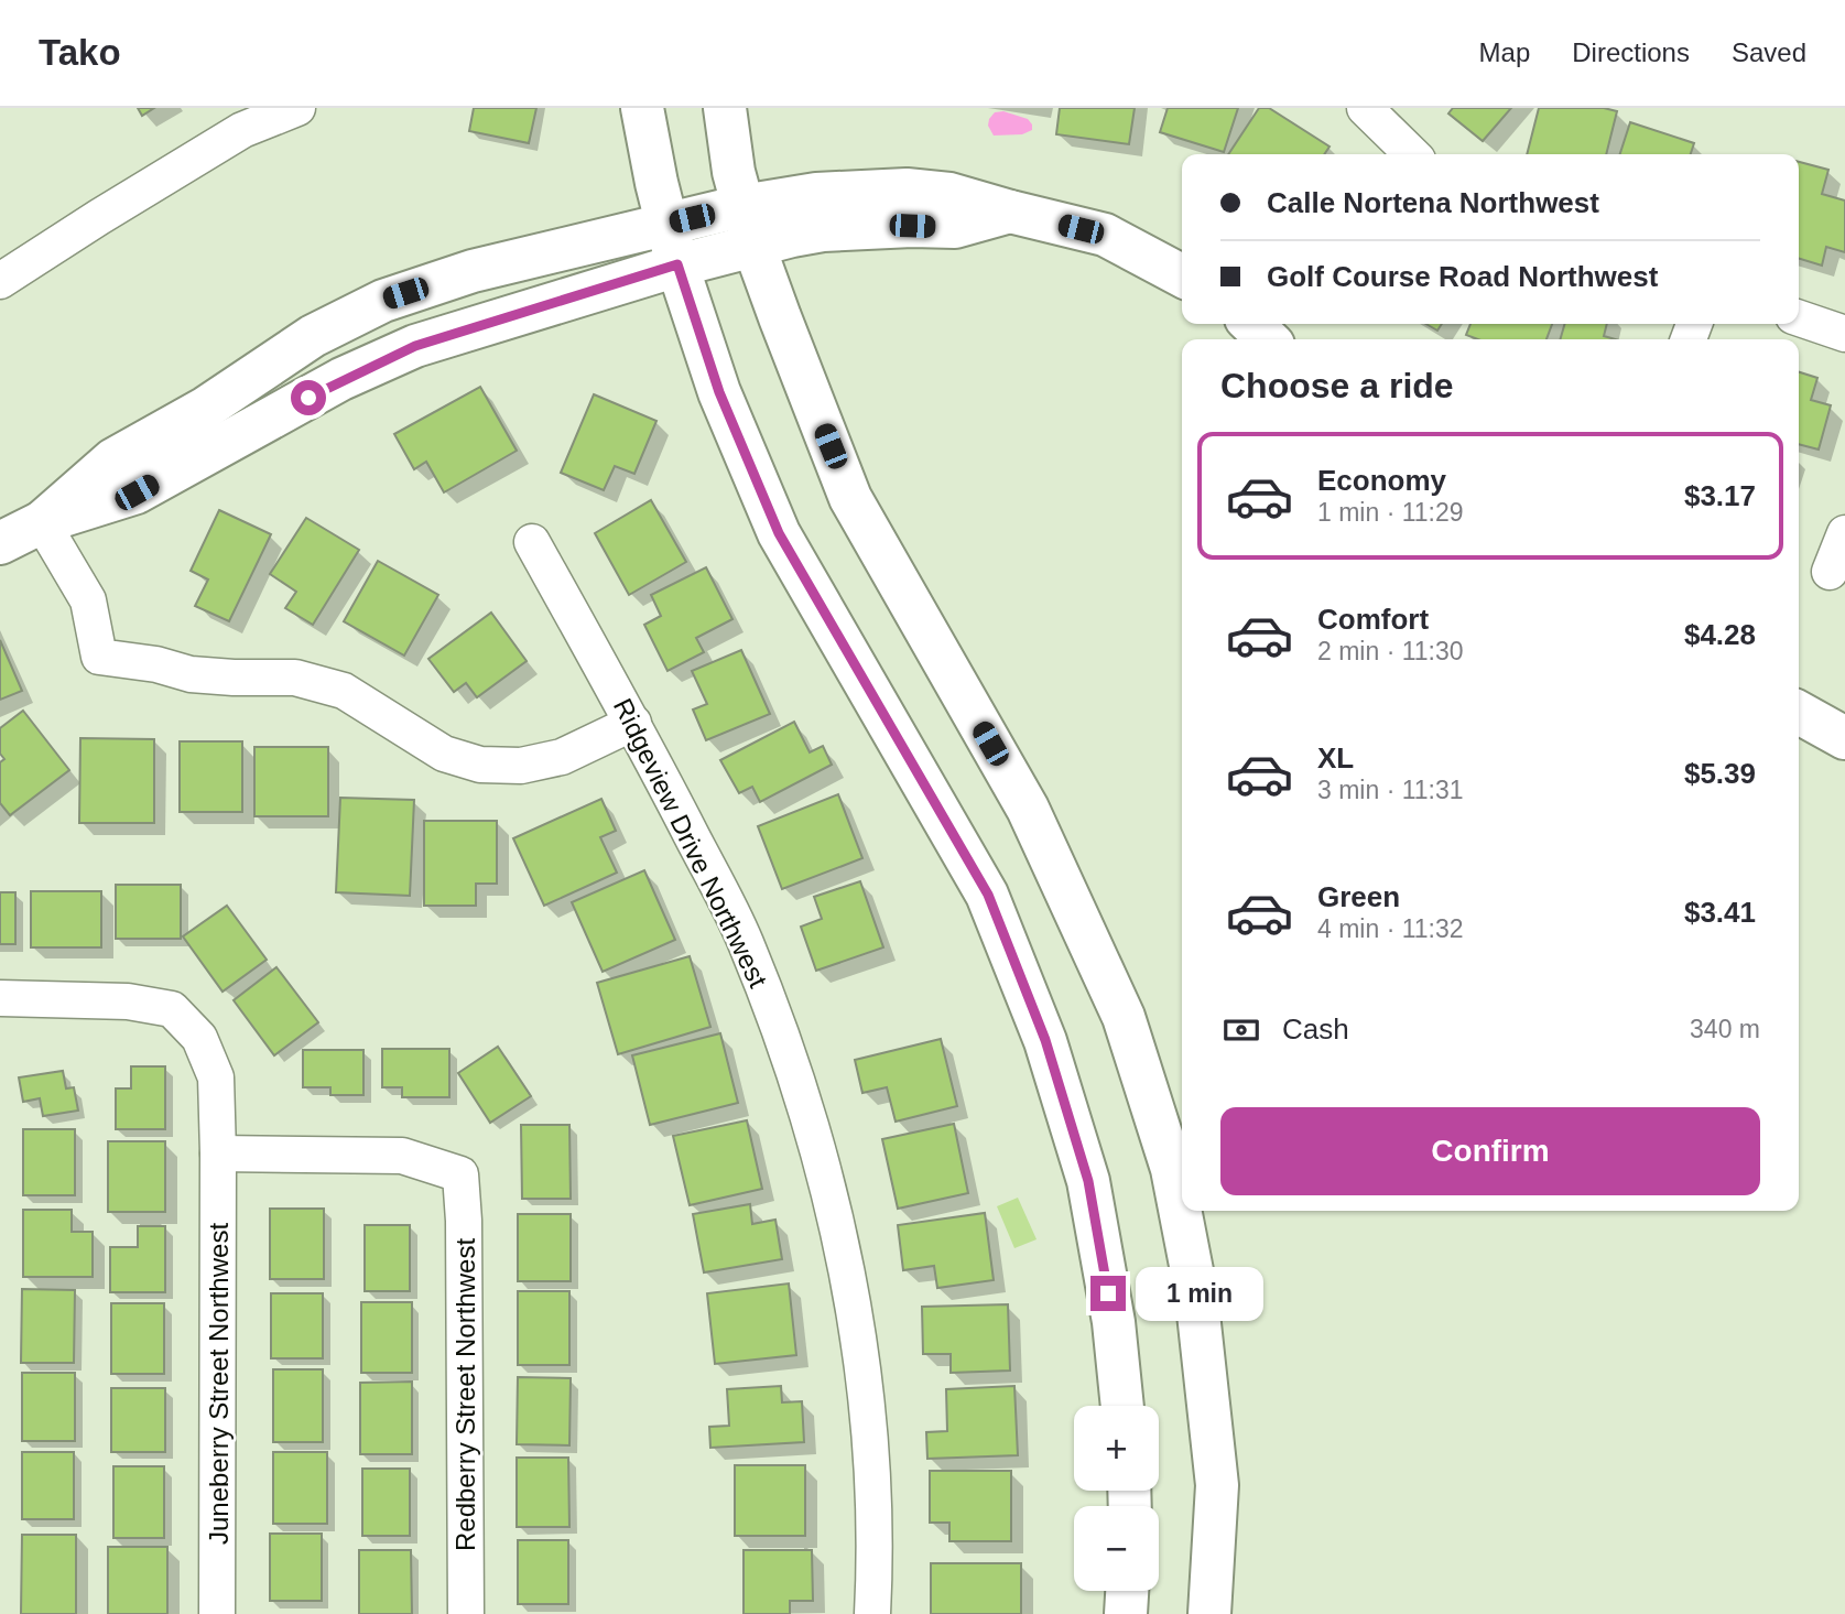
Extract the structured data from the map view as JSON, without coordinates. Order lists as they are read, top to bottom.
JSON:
{
  "streets": {
    "street": ["Ridgeview Drive Northwest", "Juneberry Street Northwest", "Redberry Street Northwest"]
  },
  "crossings": [
    ["Juneberry Street Northwest", "Redberry Street Northwest"]
  ],
  "page": {
    "header": "Tako",
    "nav": ["Map", "Directions", "Saved"],
    "banner": ["Calle Nortena Northwest", "Golf Course Road Northwest"],
    "heading": "Choose a ride",
    "list": [
      {
        "name": "Economy",
        "note": "1 min · 11:29",
        "value": "$3.17"
      },
      {
        "name": "Comfort",
        "note": "2 min · 11:30",
        "value": "$4.28"
      },
      {
        "name": "XL",
        "note": "3 min · 11:31",
        "value": "$5.39"
      },
      {
        "name": "Green",
        "note": "4 min · 11:32",
        "value": "$3.41"
      }
    ],
    "pay": ["Cash", "340 m"],
    "buttons": "Confirm",
    "bubble": "1 min",
    "map_buttons": ["+", "−"]
  }
}
